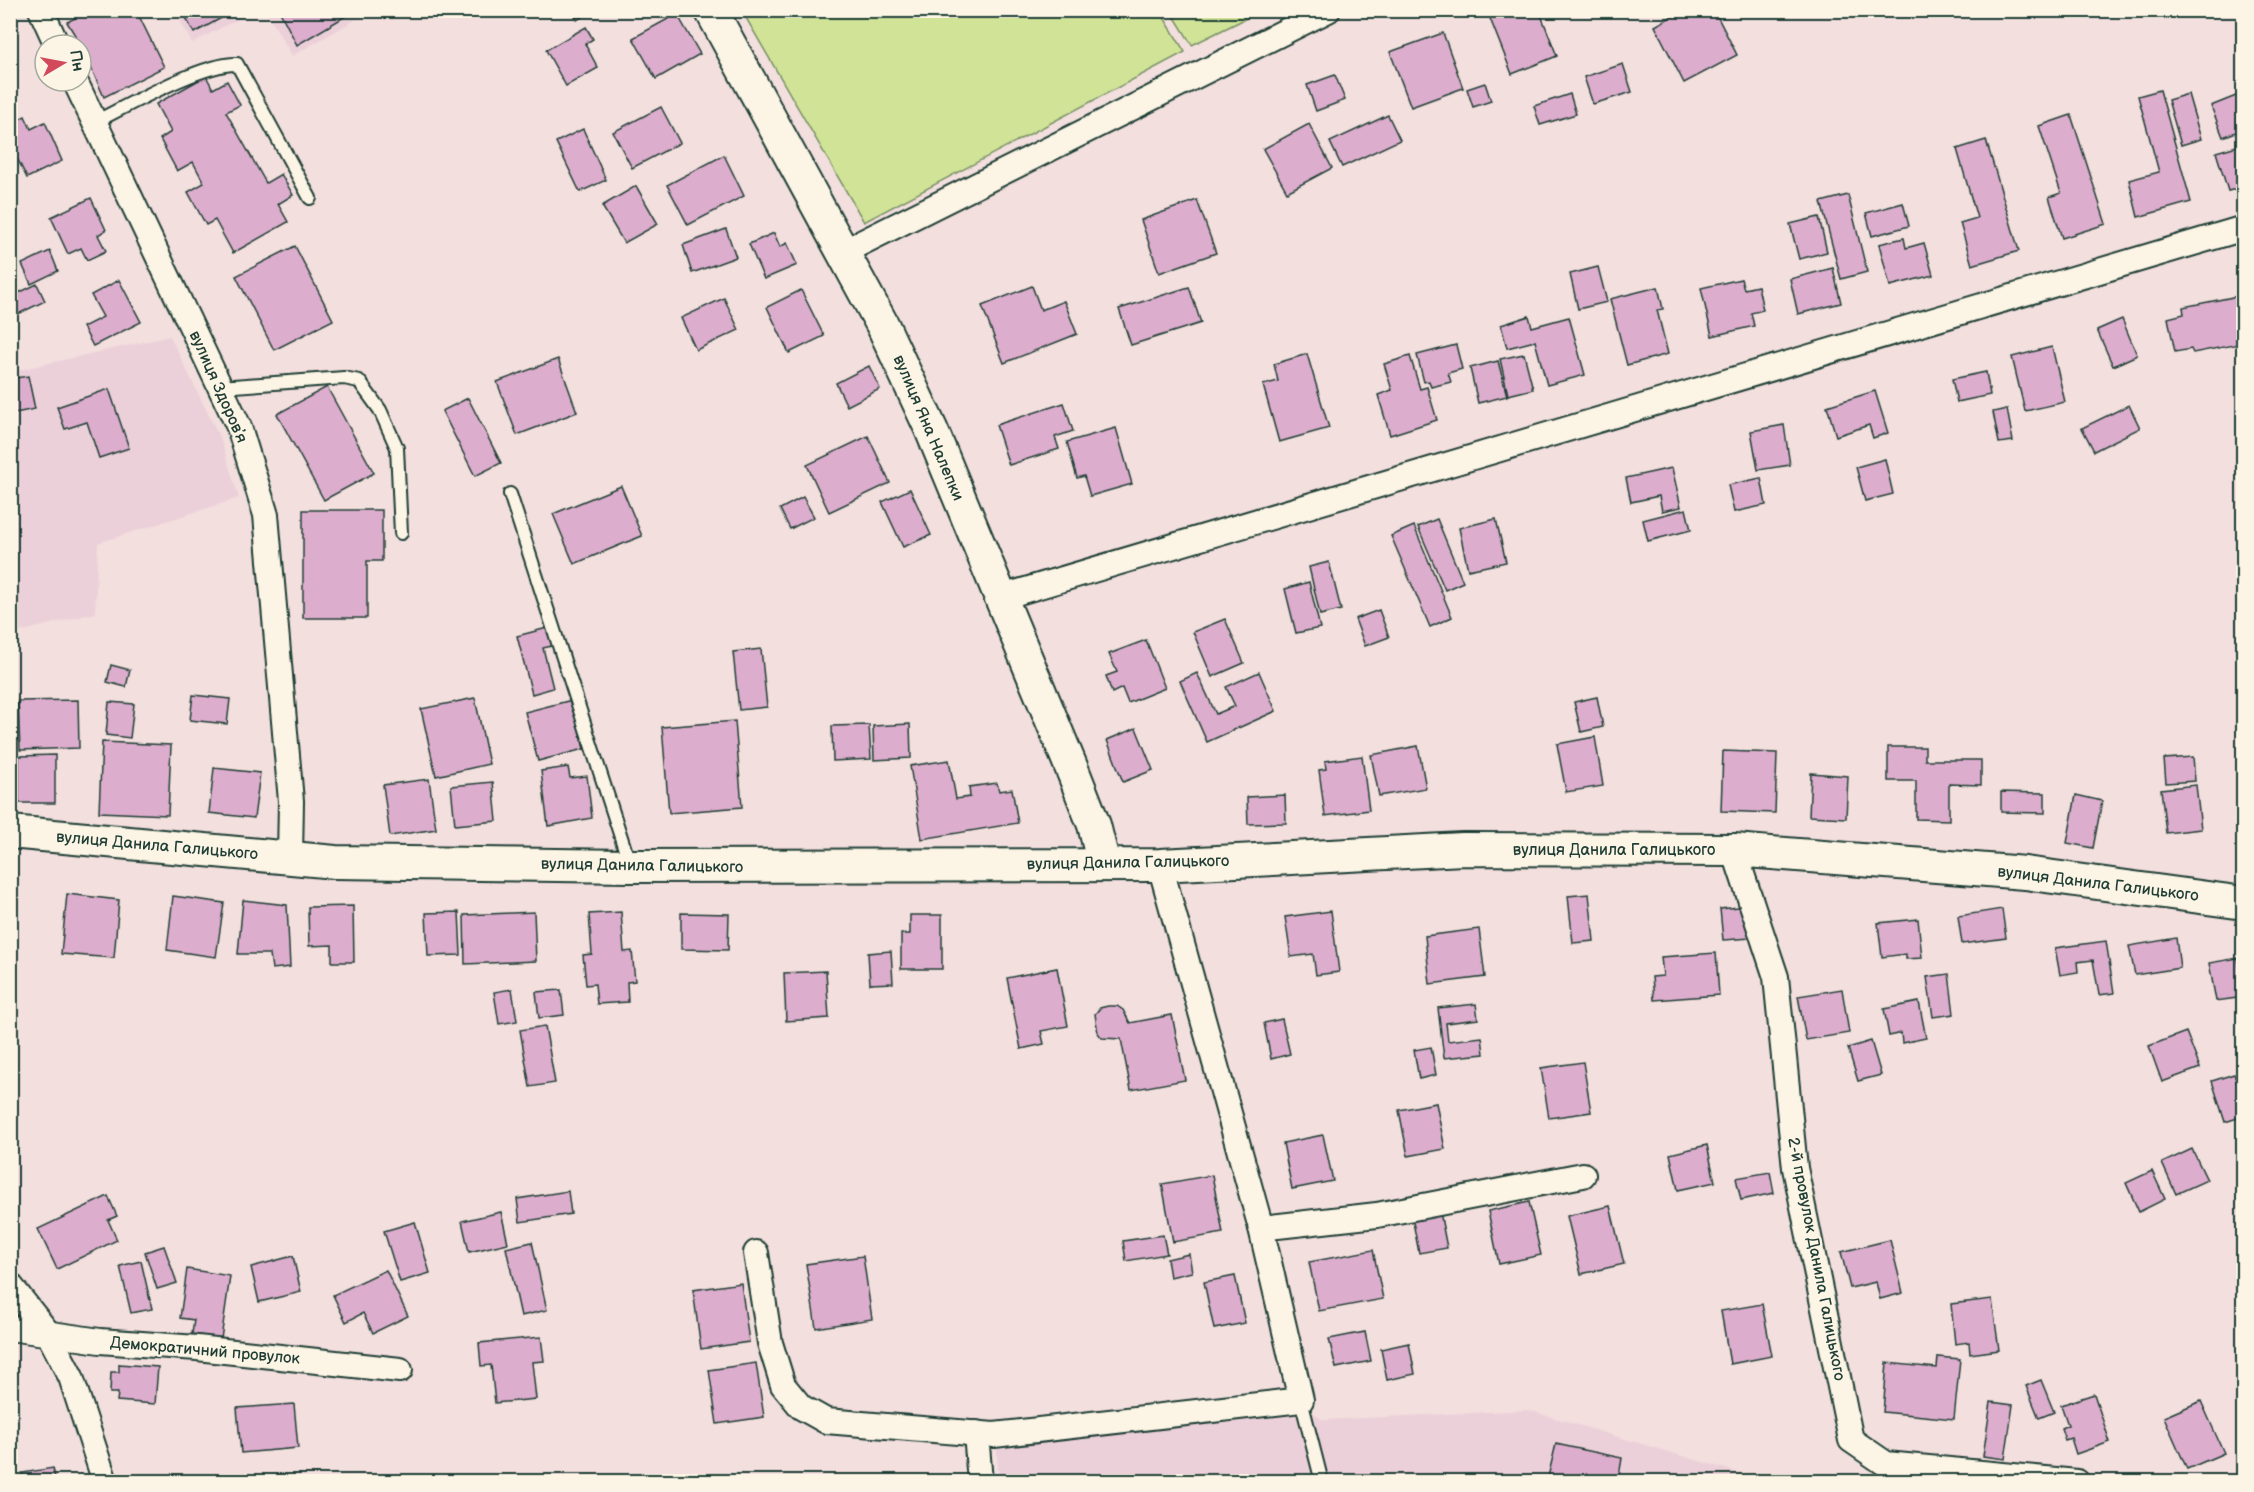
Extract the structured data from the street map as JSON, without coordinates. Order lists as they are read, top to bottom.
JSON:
{
  "streets": {
    "street": [
      "вулиця Здоровʼя",
      "вулиця Яна Налепки",
      "вулиця Данила Галицького",
      "2-й провулок Данила Галицького",
      "Демократичний провулок"
    ]
  },
  "crossings": [
    ["вулиця Здоровʼя", "вулиця Данила Галицького"],
    ["вулиця Яна Налепки", "вулиця Данила Галицького"],
    ["вулиця Данила Галицького", "2-й провулок Данила Галицького"]
  ],
  "north": "right"
}
